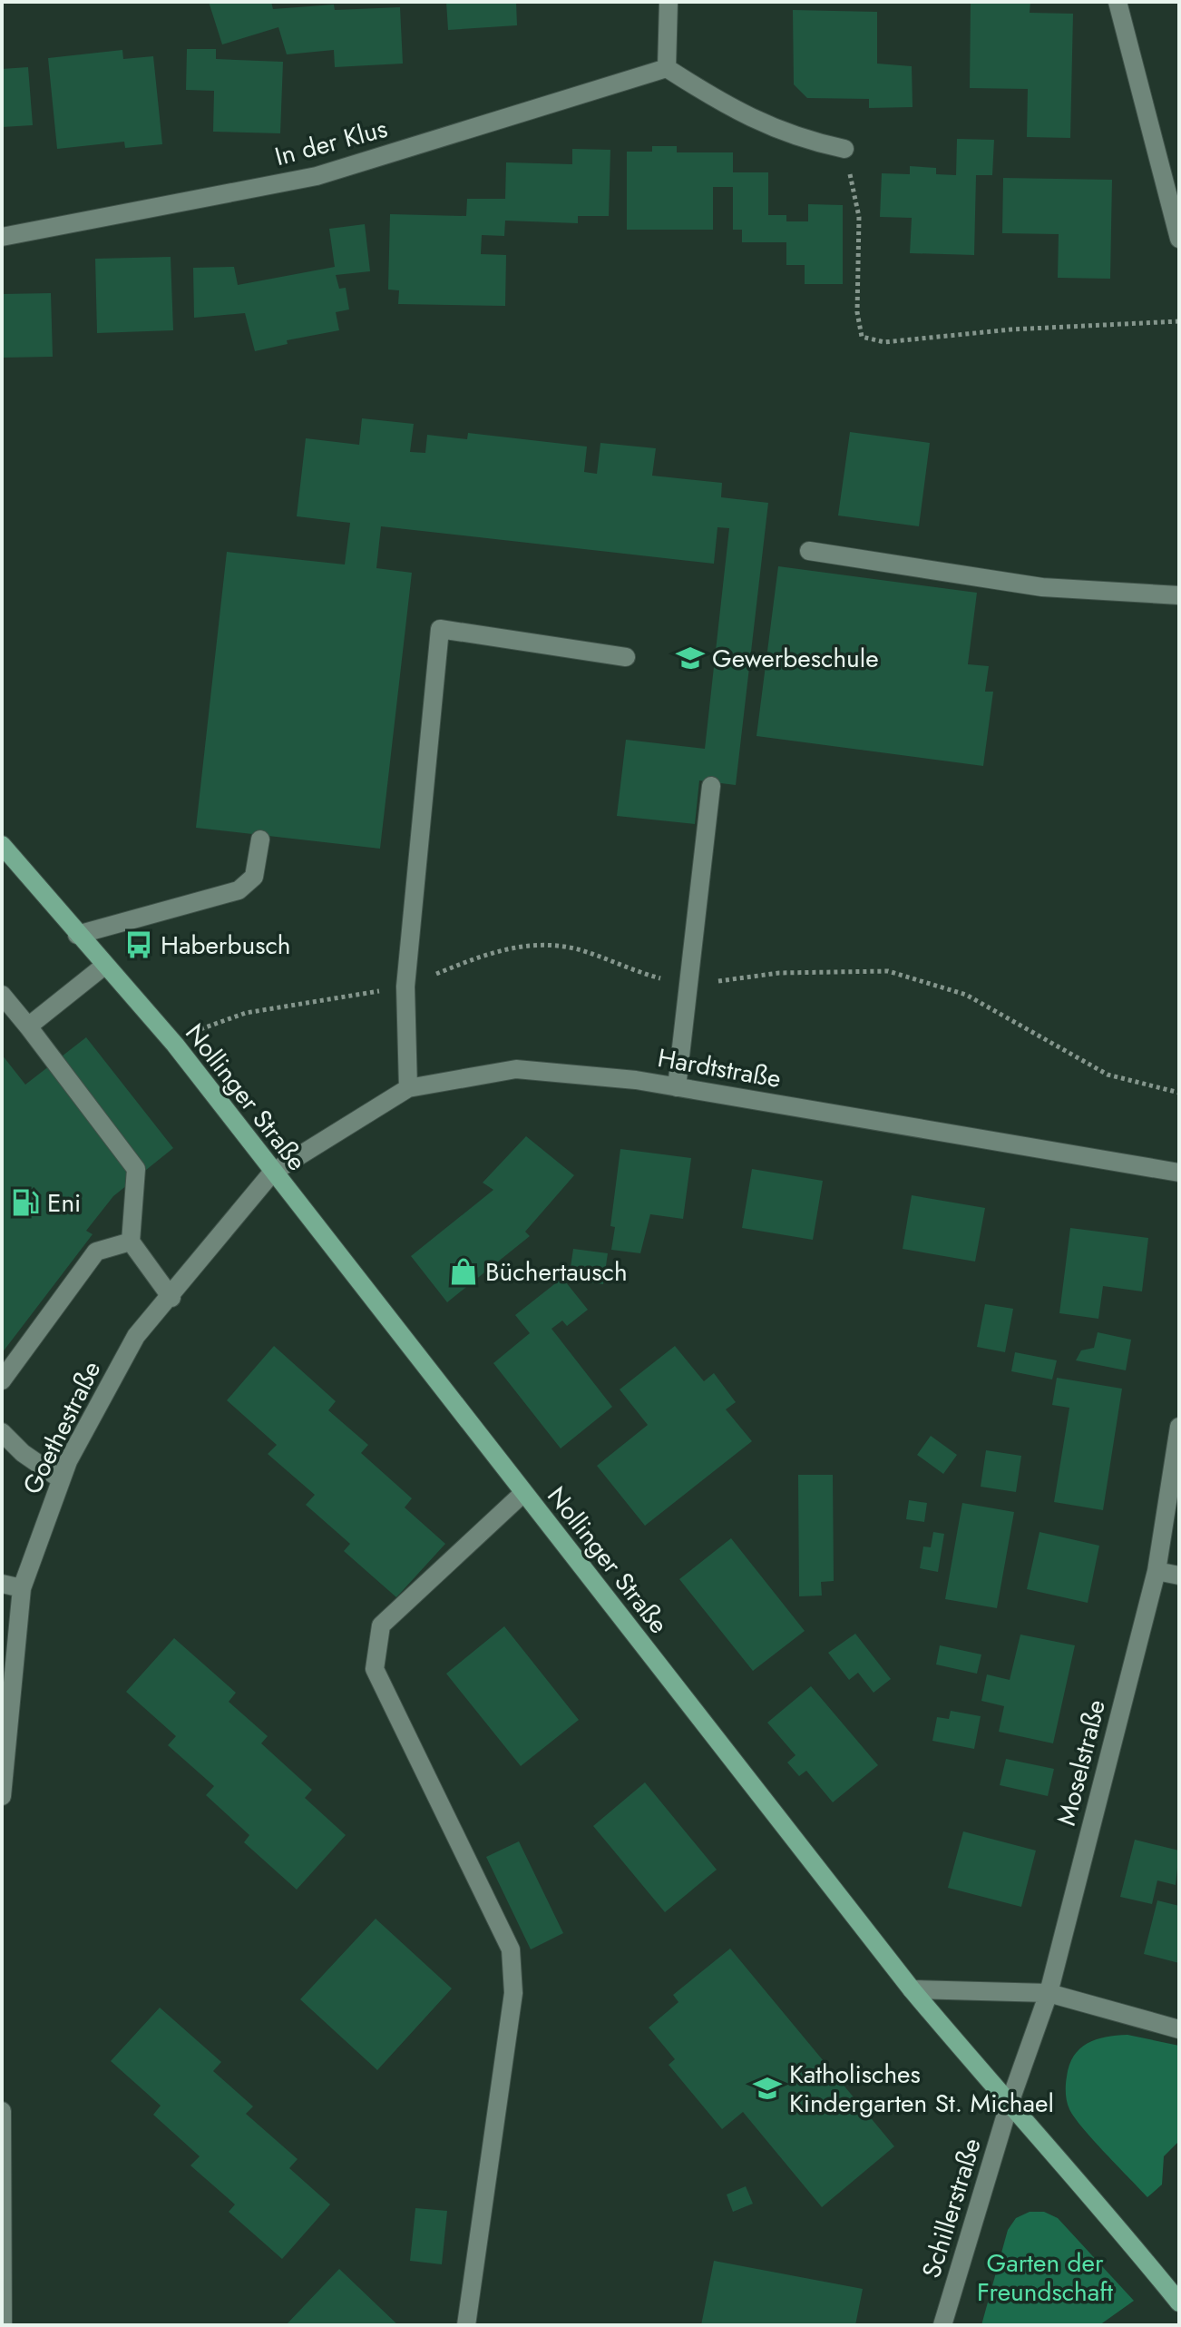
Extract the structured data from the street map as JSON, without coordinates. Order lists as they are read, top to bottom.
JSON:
{
  "streets": {
    "main road": ["Nollinger Straße"],
    "street": [
      "In der Klus",
      "Hardtstraße",
      "Goethestraße",
      "Moselstraße",
      "Schillerstraße"
    ]
  },
  "crossings": [
    ["Hardtstraße", "Nollinger Straße"],
    ["Hardtstraße", "Goethestraße"],
    ["Nollinger Straße", "Goethestraße"],
    ["Nollinger Straße", "Moselstraße"],
    ["Nollinger Straße", "Schillerstraße"],
    ["Moselstraße", "Schillerstraße"]
  ],
  "parks": ["Garten der Freundschaft"],
  "places": {
    "school or university": ["Gewerbeschule", "Katholisches Kindergarten St. Michael"],
    "bus stop": ["Haberbusch"],
    "fuel station": ["Eni"],
    "shop": ["Büchertausch"]
  }
}
